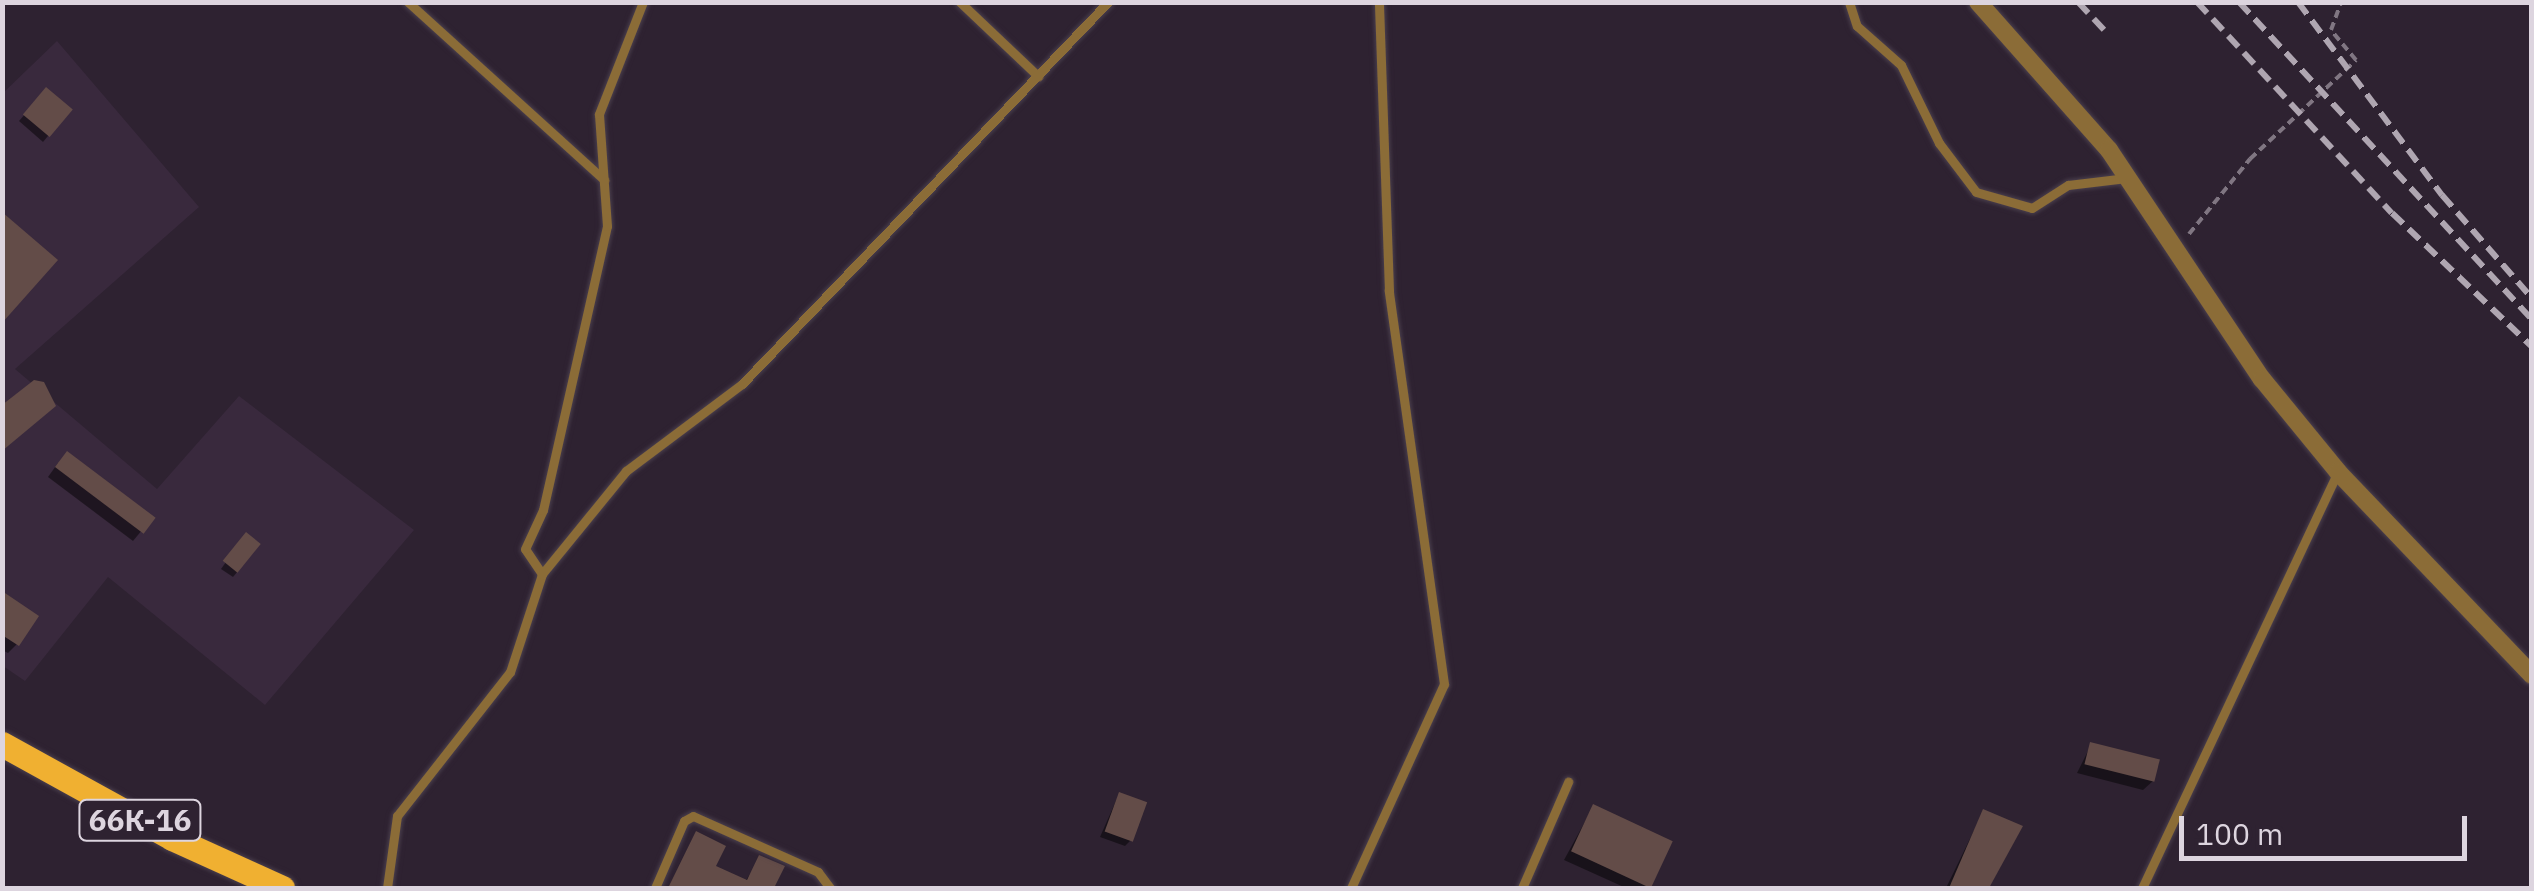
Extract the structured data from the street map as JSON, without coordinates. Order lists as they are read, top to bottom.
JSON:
{
  "streets": {
    "main road": ["66К-16"]
  },
  "scale_bar": "100 m"
}
